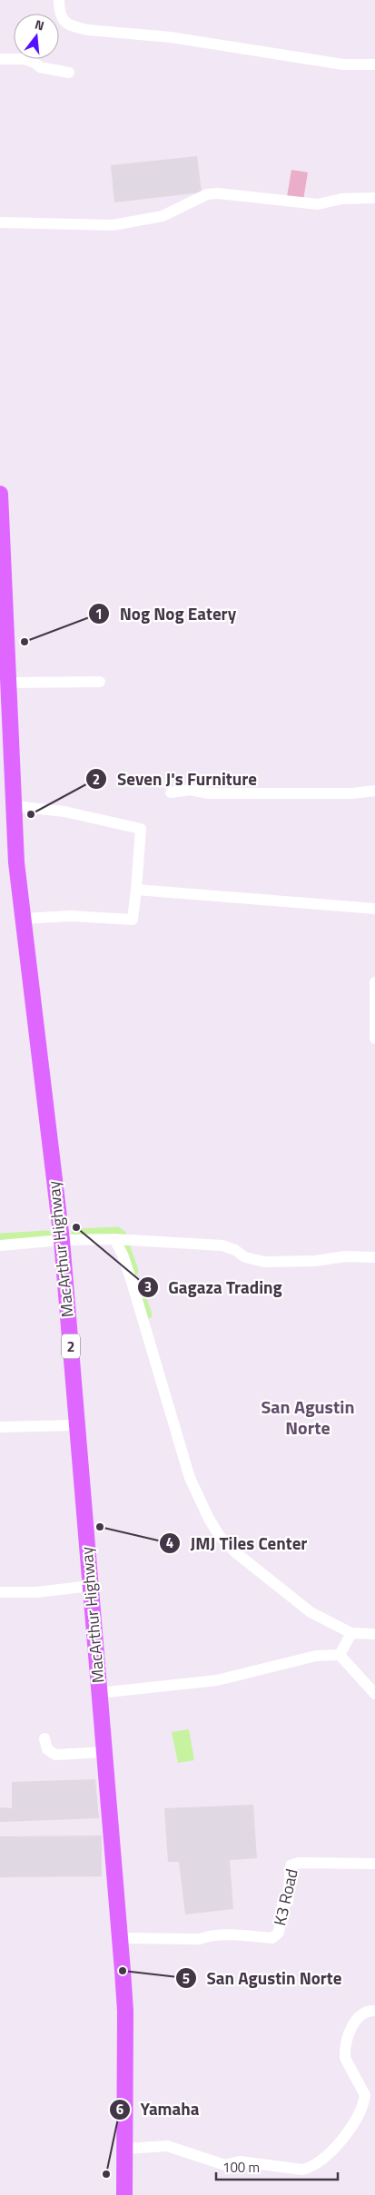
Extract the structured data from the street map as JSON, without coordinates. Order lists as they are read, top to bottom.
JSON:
{
  "streets": {
    "highway": ["MacArthur Highway", "2"],
    "street": ["K3 Road"]
  },
  "crossings": [
    ["MacArthur Highway", "K3 Road"]
  ],
  "districts": ["San Agustin Norte"],
  "places": [
    "Nog Nog Eatery",
    "Seven J's Furniture",
    "Gagaza Trading",
    "JMJ Tiles Center",
    "San Agustin Norte",
    "Yamaha"
  ],
  "scale_bar": "100 m",
  "north": "top"
}
